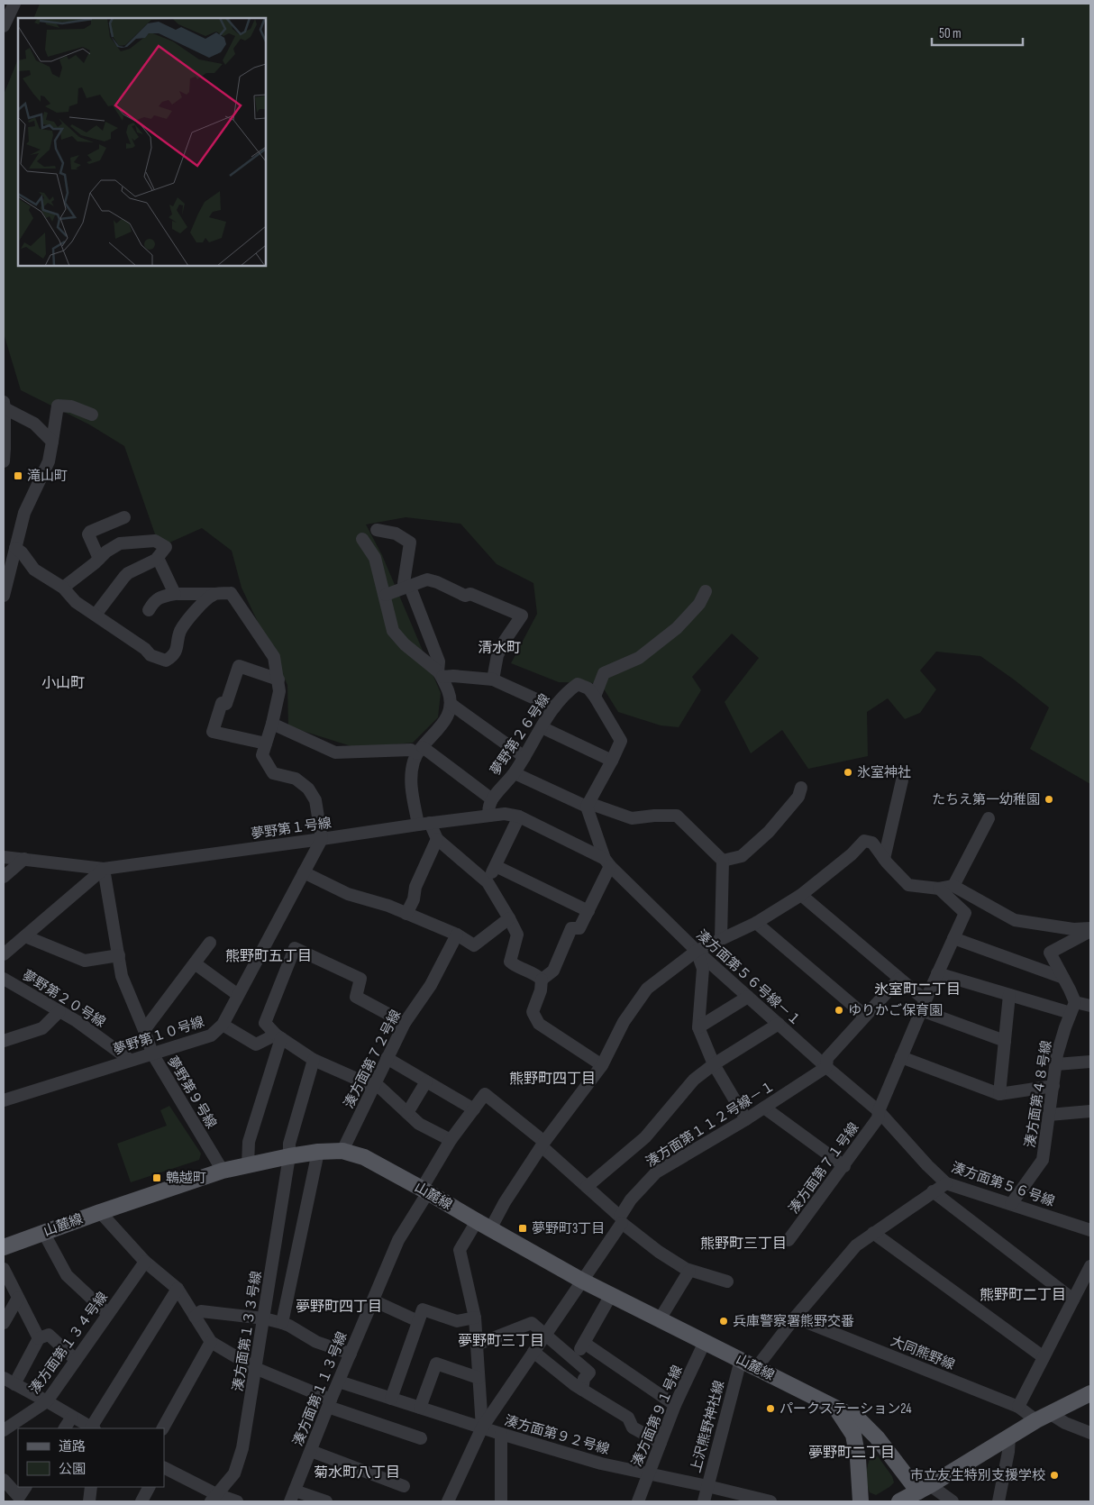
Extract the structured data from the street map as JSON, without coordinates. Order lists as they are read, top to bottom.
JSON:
{
  "streets": {
    "main road": ["山麓線"],
    "street": [
      "夢野第２６号線",
      "夢野第１号線",
      "湊方面第５６号線－１",
      "夢野第２０号線",
      "夢野第１０号線",
      "湊方面第７２号線",
      "夢野第９号線",
      "湊方面第４８号線",
      "湊方面第１１２号線－１",
      "湊方面第７１号線",
      "湊方面第５６号線",
      "湊方面第１３３号線",
      "湊方面第１３４号線",
      "大同熊野線",
      "湊方面第１１３号線",
      "湊方面第９１号線",
      "上沢熊野神社線",
      "湊方面第９２号線"
    ]
  },
  "crossings": [
    ["夢野第１号線", "湊方面第５６号線－１"],
    ["夢野第１号線", "夢野第１０号線"],
    ["夢野第１号線", "夢野第９号線"],
    ["湊方面第５６号線－１", "湊方面第１１２号線－１"],
    ["湊方面第５６号線－１", "湊方面第７１号線"],
    ["湊方面第５６号線－１", "湊方面第５６号線"],
    ["夢野第２０号線", "夢野第１０号線"],
    ["夢野第１０号線", "夢野第９号線"],
    ["湊方面第７２号線", "山麓線"],
    ["夢野第９号線", "山麓線"],
    ["湊方面第４８号線", "湊方面第５６号線"],
    ["湊方面第１１２号線－１", "山麓線"],
    ["湊方面第１１２号線－１", "湊方面第９２号線"],
    ["湊方面第７１号線", "湊方面第５６号線"],
    ["山麓線", "湊方面第１３３号線"],
    ["山麓線", "湊方面第１１３号線"],
    ["山麓線", "湊方面第９１号線"],
    ["山麓線", "上沢熊野神社線"],
    ["湊方面第１１３号線", "湊方面第９２号線"],
    ["湊方面第９１号線", "湊方面第９２号線"],
    ["上沢熊野神社線", "湊方面第９２号線"]
  ],
  "districts": [
    "清水町",
    "小山町",
    "熊野町五丁目",
    "氷室町二丁目",
    "熊野町四丁目",
    "熊野町三丁目",
    "熊野町二丁目",
    "夢野町四丁目",
    "夢野町三丁目",
    "夢野町二丁目",
    "菊水町八丁目"
  ],
  "places": {
    "transit": ["滝山町", "鵯越町", "夢野町3丁目"],
    "other": [
      "氷室神社",
      "たちえ第一幼稚園",
      "ゆりかご保育園",
      "兵庫警察署熊野交番",
      "パークステーション24",
      "市立友生特別支援学校"
    ]
  },
  "legend": ["道路", "公園"],
  "scale_bar": "50 m"
}
